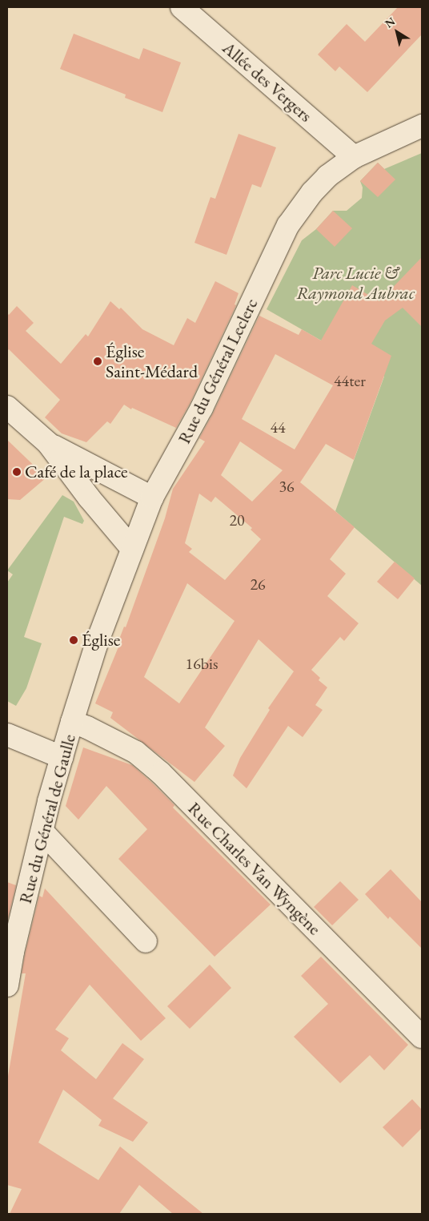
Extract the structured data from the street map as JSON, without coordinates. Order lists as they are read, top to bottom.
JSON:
{
  "streets": {
    "street": [
      "Allée des Vergers",
      "Rue du Général Leclerc",
      "Rue du Général de Gaulle",
      "Rue Charles Van Wyngène"
    ]
  },
  "crossings": [
    ["Allée des Vergers", "Rue du Général Leclerc"],
    ["Rue du Général Leclerc", "Rue du Général de Gaulle"],
    ["Rue du Général Leclerc", "Rue Charles Van Wyngène"],
    ["Rue du Général de Gaulle", "Rue Charles Van Wyngène"]
  ],
  "parks": ["Parc Lucie & Raymond Aubrac"],
  "places": ["Église Saint-Médard", "Café de la place", "Église"],
  "house_numbers": [
    "44ter",
    "44",
    "36",
    "20",
    "26",
    "16bis"
  ],
  "north": "top left"
}
